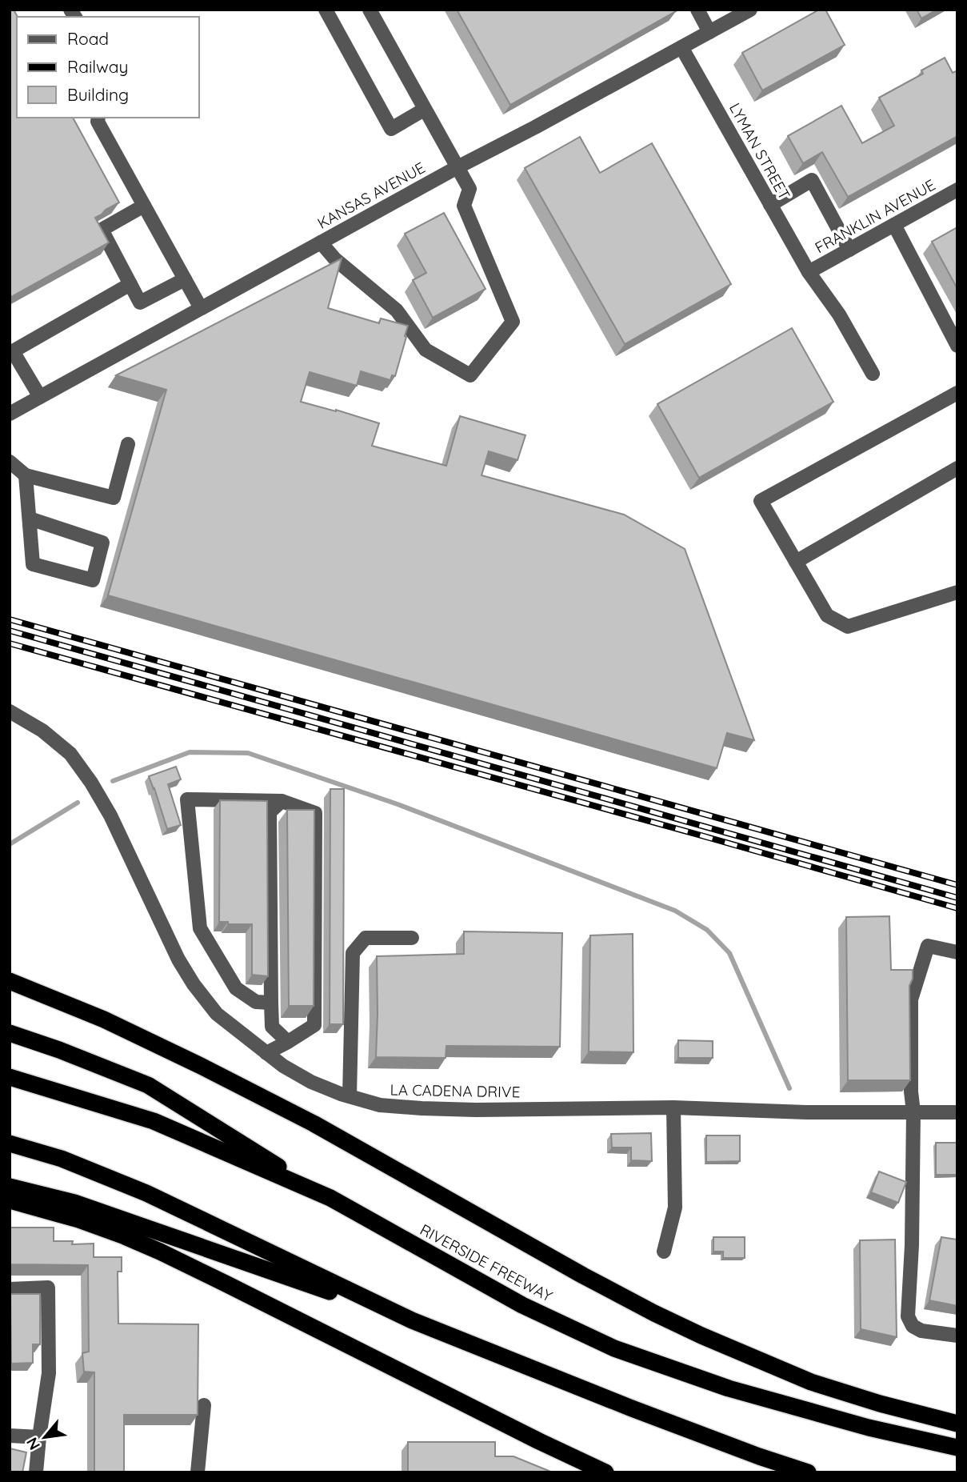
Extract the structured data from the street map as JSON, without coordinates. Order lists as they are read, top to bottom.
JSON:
{
  "streets": {
    "highway": ["RIVERSIDE FREEWAY"],
    "street": [
      "LYMAN STREET",
      "KANSAS AVENUE",
      "FRANKLIN AVENUE",
      "LA CADENA DRIVE"
    ]
  },
  "crossings": [
    ["LYMAN STREET", "KANSAS AVENUE"],
    ["LYMAN STREET", "FRANKLIN AVENUE"]
  ],
  "legend": ["Road", "Railway", "Building"],
  "north": "bottom left"
}
